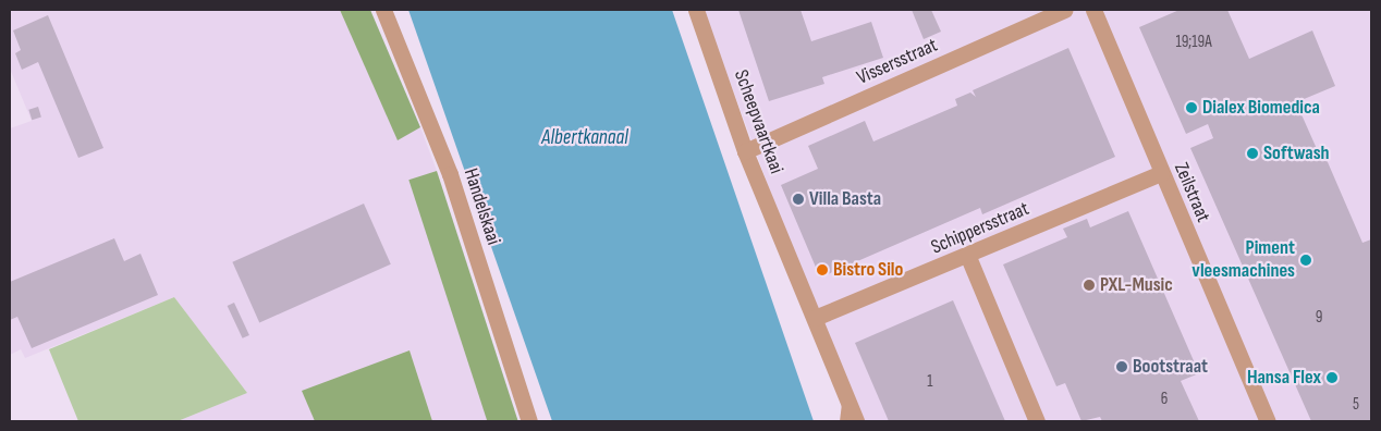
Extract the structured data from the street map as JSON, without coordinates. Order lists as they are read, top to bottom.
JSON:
{
  "streets": {
    "street": [
      "Vissersstraat",
      "Scheepvaartkaai",
      "Zeilstraat",
      "Handelskaai",
      "Schippersstraat"
    ]
  },
  "crossings": [
    ["Vissersstraat", "Scheepvaartkaai"],
    ["Scheepvaartkaai", "Schippersstraat"],
    ["Zeilstraat", "Schippersstraat"]
  ],
  "water": ["Albertkanaal"],
  "places": [
    "Dialex Biomedica",
    "Softwash",
    "Villa Basta",
    "Piment vleesmachines",
    "Bistro Silo",
    "PXL-Music",
    "Bootstraat",
    "Hansa Flex"
  ],
  "house_numbers": [
    "19;19A",
    "9",
    "1",
    "6",
    "5"
  ]
}
